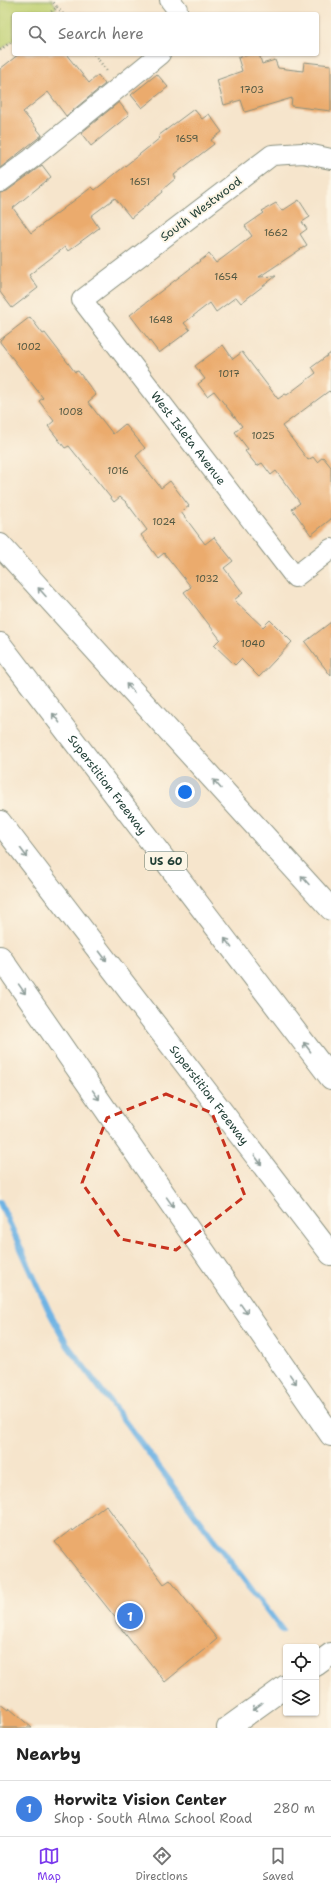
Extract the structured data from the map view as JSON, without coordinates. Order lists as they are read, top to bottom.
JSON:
{
  "streets": {
    "main road": ["Superstition Freeway", "US 60"],
    "street": ["South Westwood", "West Isleta Avenue"]
  },
  "crossings": [
    ["South Westwood", "West Isleta Avenue"]
  ],
  "house_numbers": [
    "1703",
    "1659",
    "1651",
    "1662",
    "1654",
    "1648",
    "1002",
    "1017",
    "1008",
    "1025",
    "1016",
    "1024",
    "1032",
    "1040"
  ],
  "page": {
    "search": "Search here",
    "pins": "1",
    "heading": "Nearby",
    "list": [
      {
        "mark": "1",
        "name": "Horwitz Vision Center",
        "note": "Shop · South Alma School Road",
        "value": "280 m"
      }
    ],
    "nav": ["Map", "Directions", "Saved"]
  }
}
